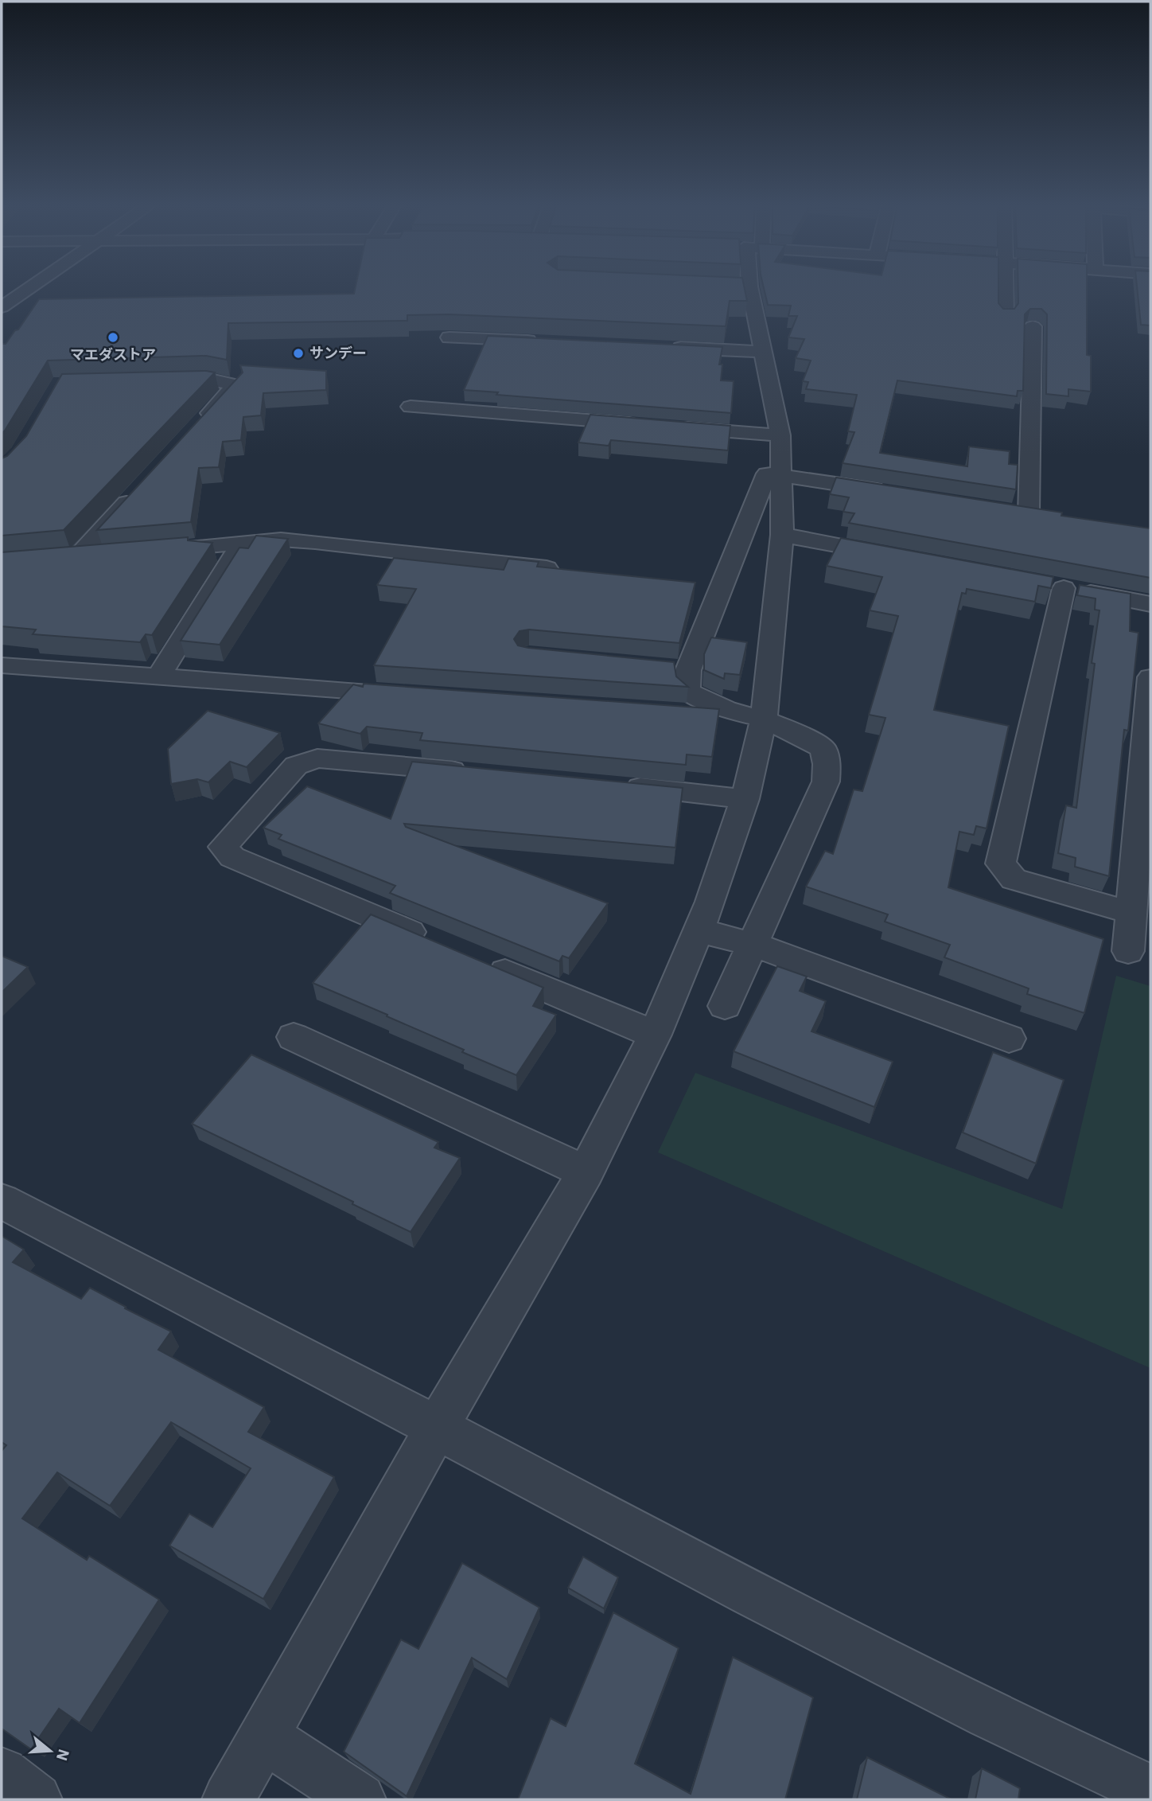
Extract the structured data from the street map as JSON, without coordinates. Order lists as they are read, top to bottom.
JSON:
{
  "places": ["マエダストア", "サンデー"],
  "north": "right"
}
